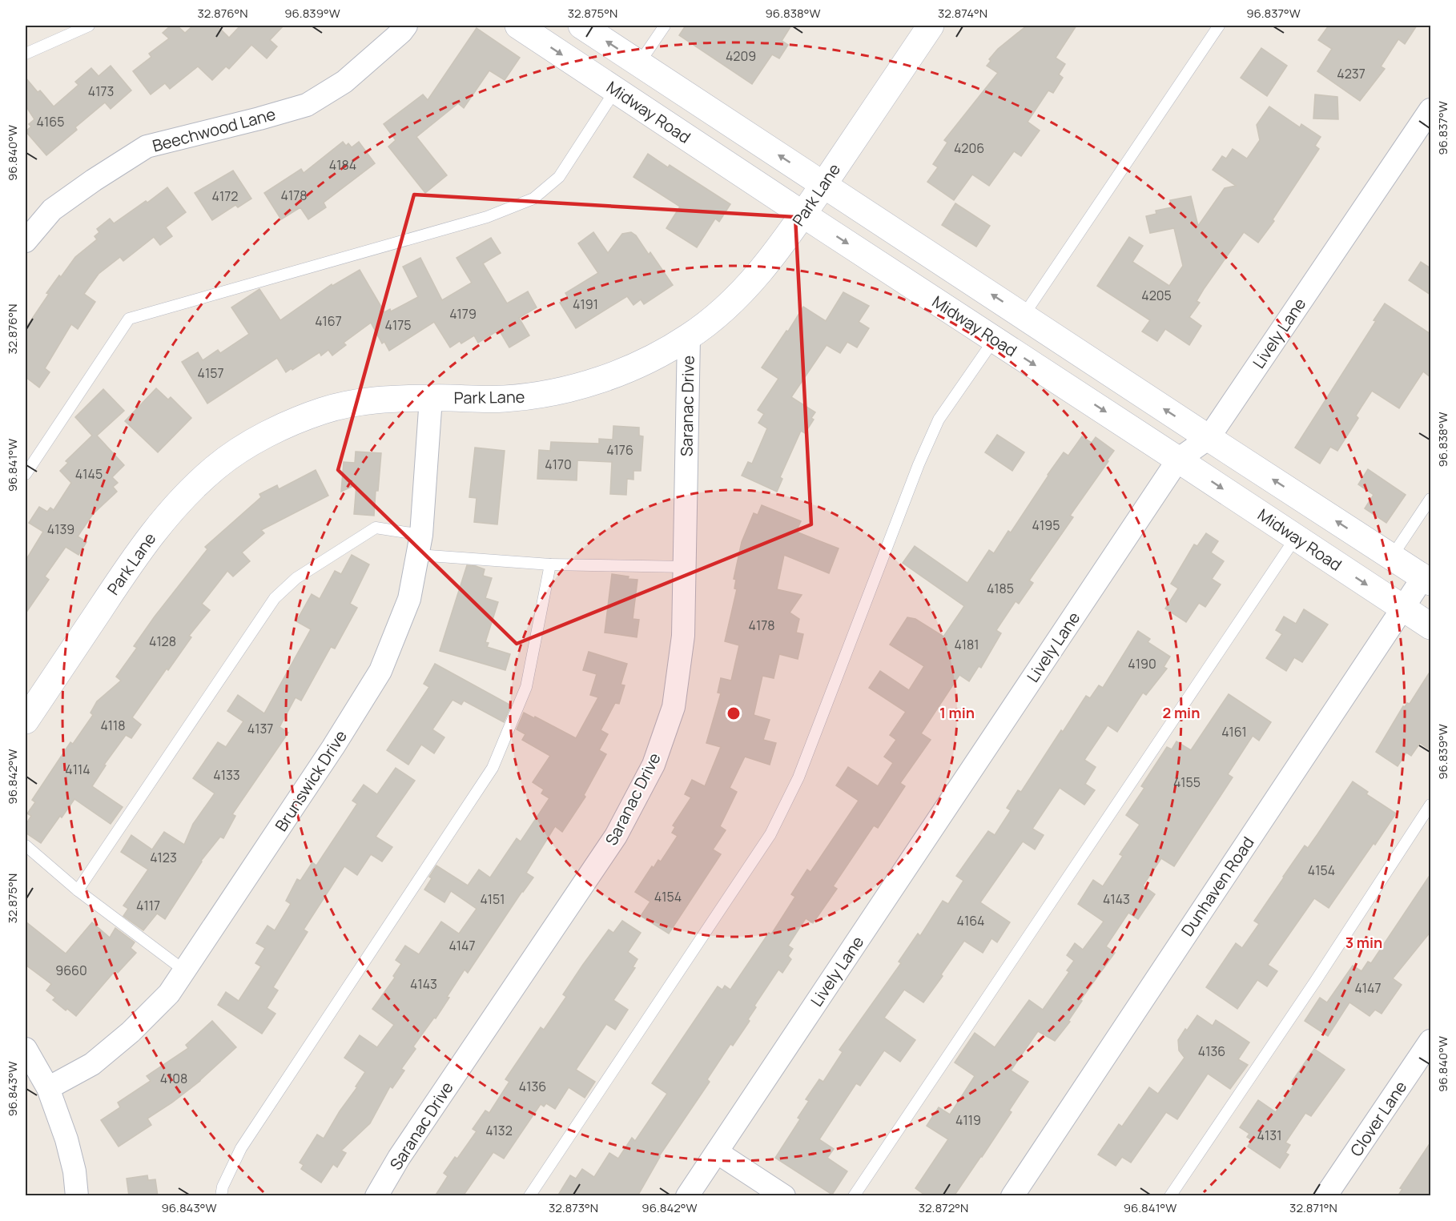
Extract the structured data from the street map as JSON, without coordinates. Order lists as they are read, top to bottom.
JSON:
{
  "streets": {
    "main road": ["Midway Road", "Park Lane"],
    "street": [
      "Beechwood Lane",
      "Lively Lane",
      "Saranac Drive",
      "Brunswick Drive",
      "Dunhaven Road",
      "Clover Lane"
    ]
  },
  "crossings": [
    ["Midway Road", "Park Lane"],
    ["Midway Road", "Lively Lane"],
    ["Midway Road", "Dunhaven Road"],
    ["Park Lane", "Saranac Drive"],
    ["Park Lane", "Brunswick Drive"]
  ],
  "house_numbers": [
    "4209",
    "4237",
    "4173",
    "4165",
    "4206",
    "4184",
    "4178",
    "4172",
    "4205",
    "4191",
    "4179",
    "4167",
    "4175",
    "4157",
    "4176",
    "4170",
    "4145",
    "4195",
    "4139",
    "4185",
    "4178",
    "4128",
    "4181",
    "4190",
    "4118",
    "4137",
    "4161",
    "4114",
    "4133",
    "4155",
    "4123",
    "4154",
    "4154",
    "4151",
    "4143",
    "4117",
    "4164",
    "4147",
    "9660",
    "4143",
    "4147",
    "4136",
    "4108",
    "4136",
    "4119",
    "4132",
    "4131"
  ],
  "coordinates": [
    "32.876°N",
    "96.839°W",
    "32.875°N",
    "96.838°W",
    "32.874°N",
    "96.837°W",
    "96.840°W",
    "96.841°W",
    "96.842°W",
    "96.843°W",
    "32.873°N",
    "32.872°N",
    "32.871°N"
  ],
  "rings": ["1 min", "2 min", "3 min"]
}
